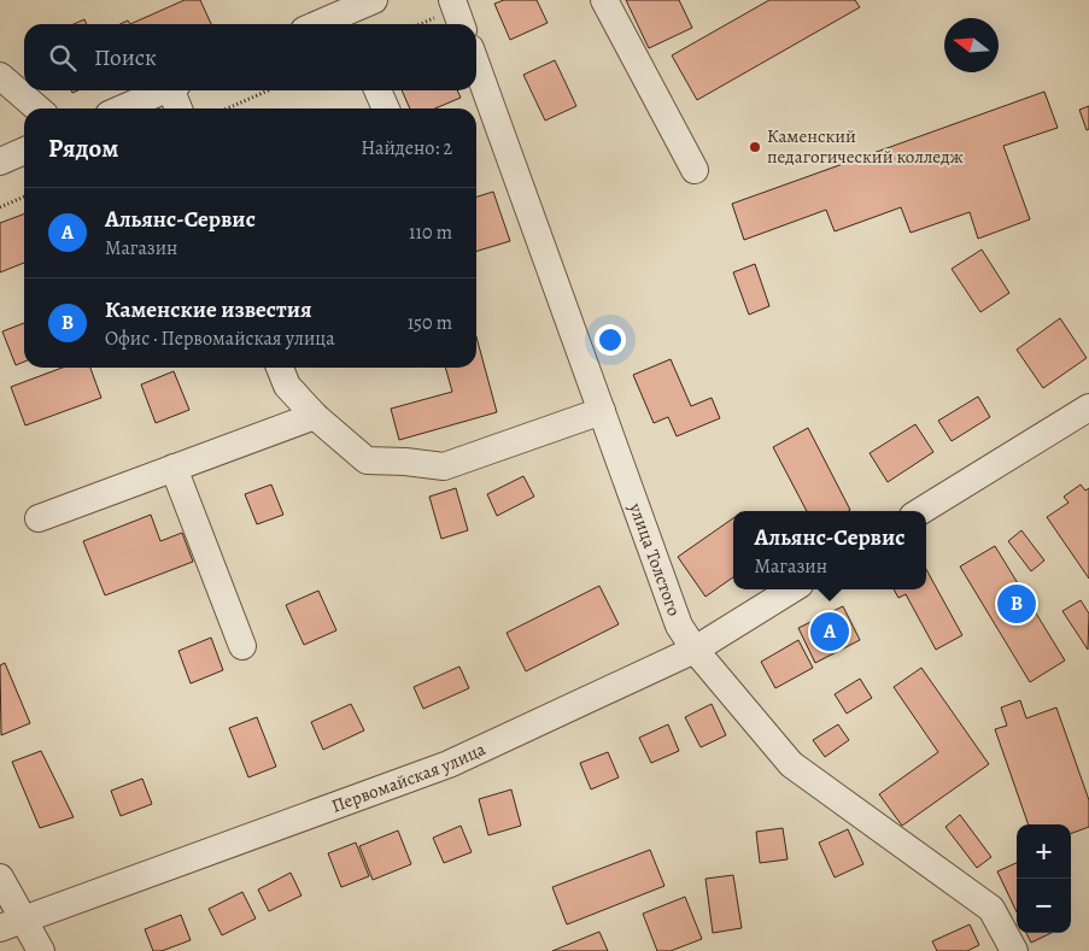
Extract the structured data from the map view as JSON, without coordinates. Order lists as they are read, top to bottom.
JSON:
{
  "streets": {
    "street": ["улица Толстого", "Первомайская улица"]
  },
  "crossings": [
    ["улица Толстого", "Первомайская улица"]
  ],
  "places": ["Каменский педагогический колледж"],
  "north": "left",
  "page": {
    "search": "Поиск",
    "heading": ["Рядом", "Найдено: 2"],
    "list": [
      {
        "mark": "A",
        "name": "Альянс-Сервис",
        "note": "Магазин",
        "value": "110 m"
      },
      {
        "mark": "B",
        "name": "Каменские известия",
        "note": "Офис · Первомайская улица",
        "value": "150 m"
      }
    ],
    "popup": ["Альянс-Сервис", "Магазин"],
    "pins": ["B", "A"],
    "map_buttons": ["+", "−"]
  }
}
